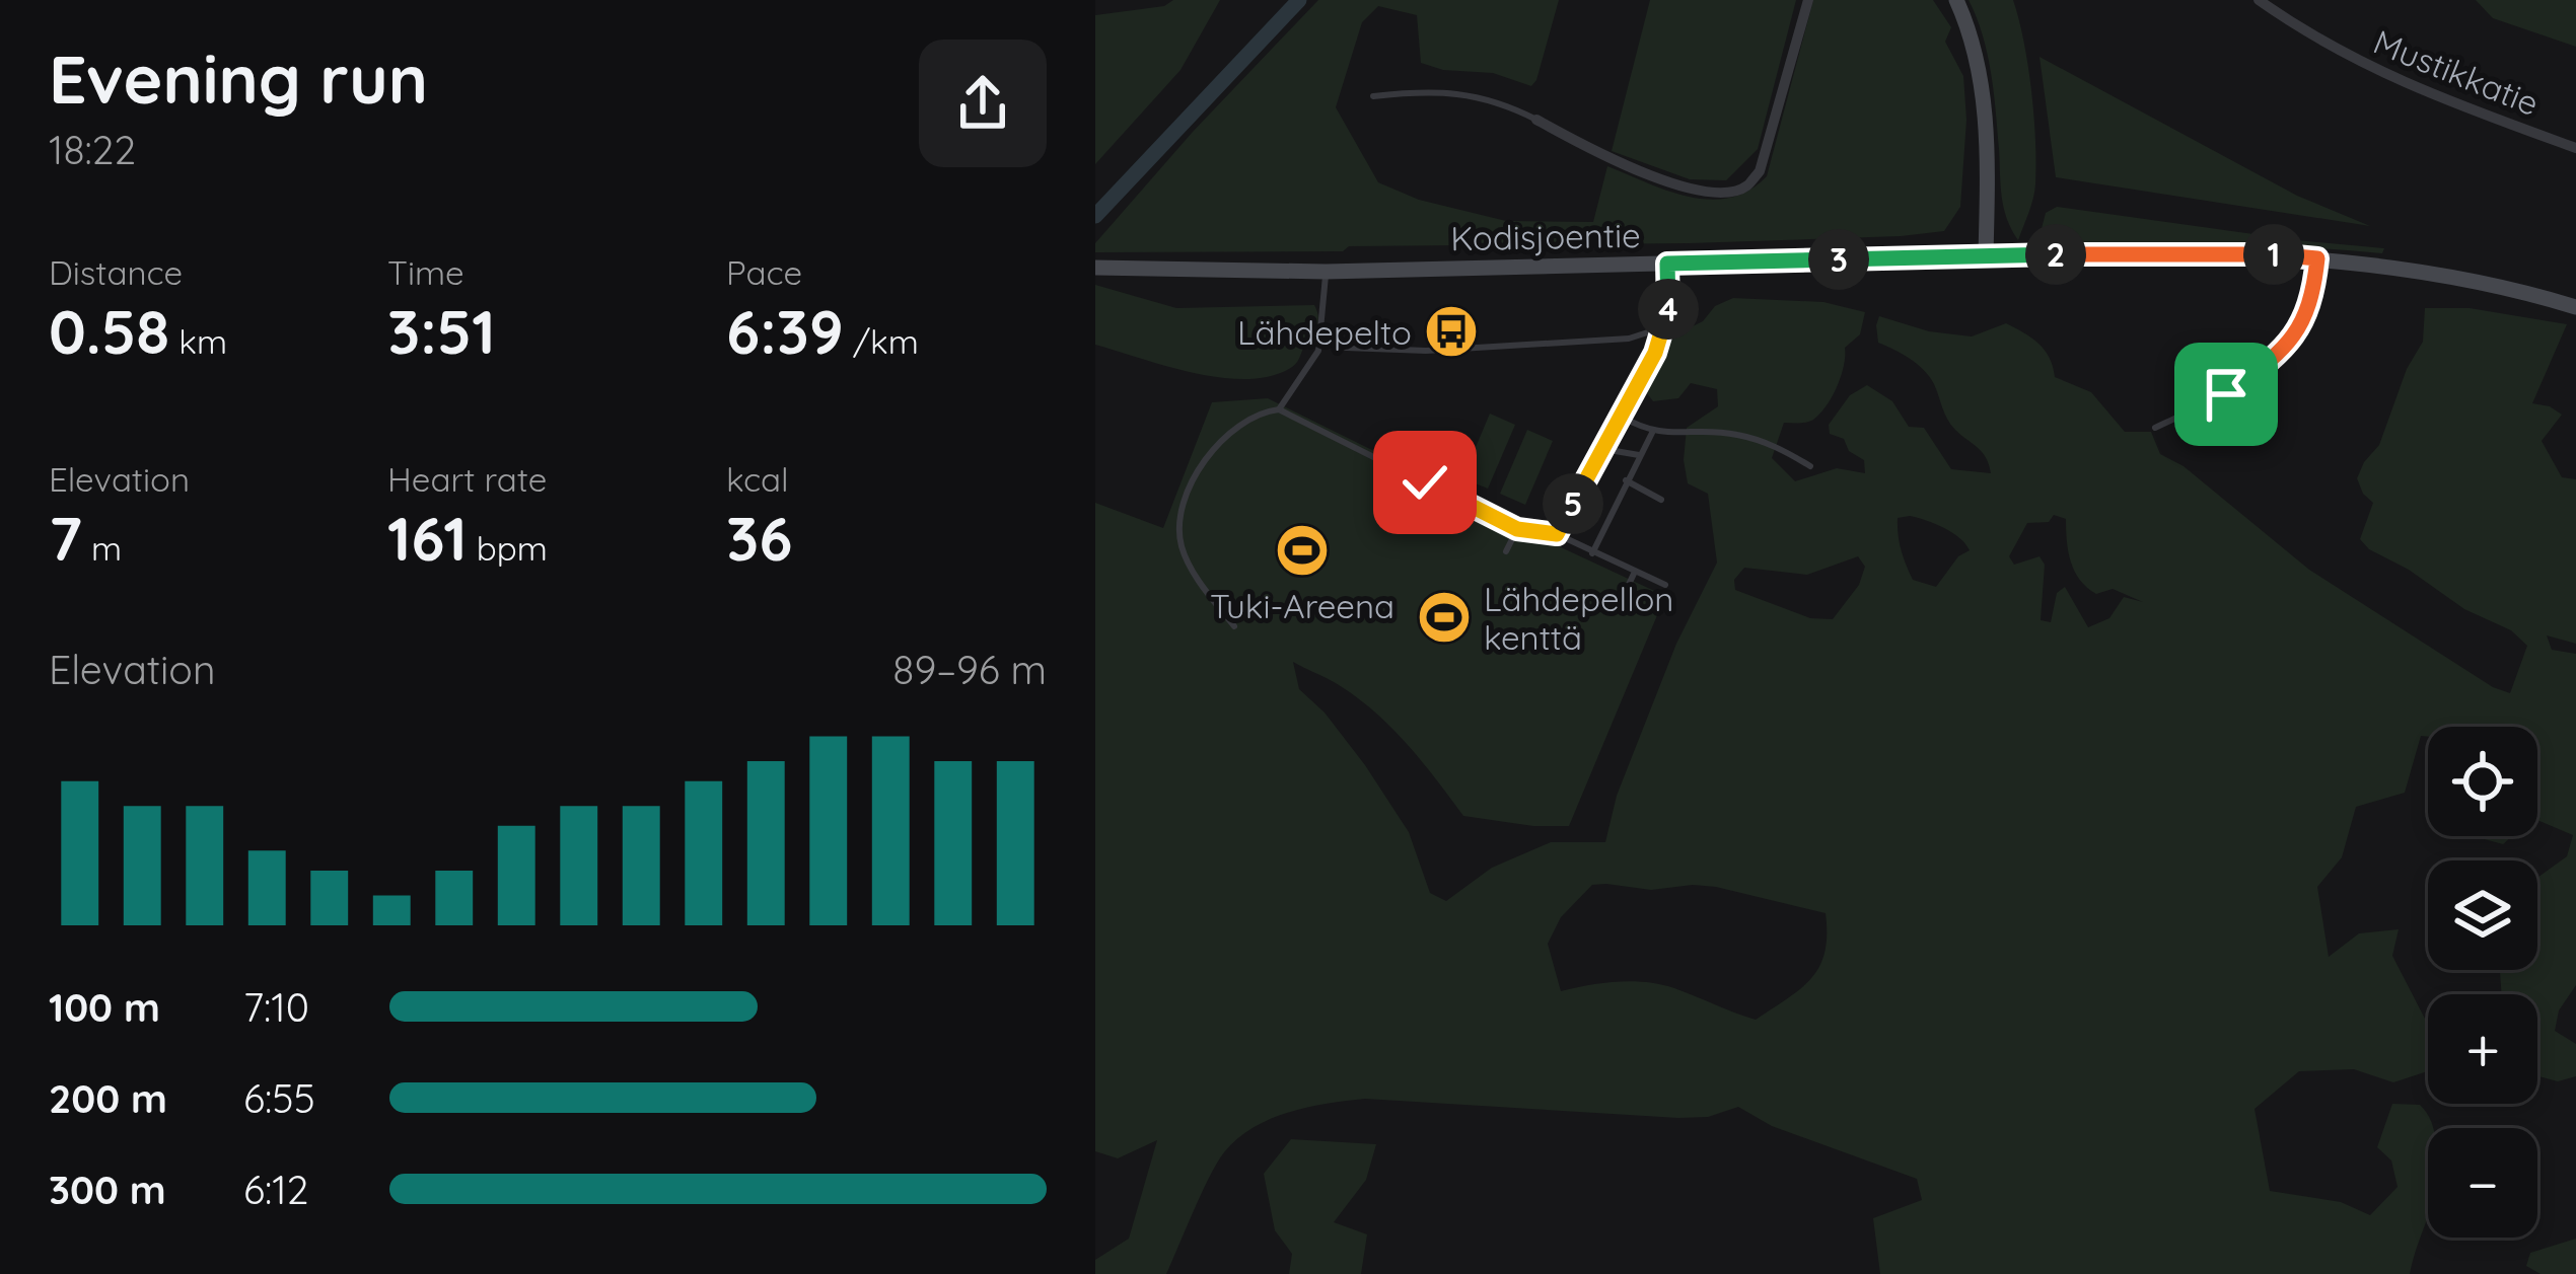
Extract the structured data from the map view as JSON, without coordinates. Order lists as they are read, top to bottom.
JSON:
{
  "streets": {
    "street": ["Mustikkatie", "Kodisjoentie"]
  },
  "places": {
    "bus stop": ["Lähdepelto"],
    "sports": ["Tuki-Areena", "Lähdepellon kenttä"]
  },
  "page": {
    "heading": ["Evening run", "18:22"],
    "stats": [
      ["Distance", "0.58 km"],
      ["Time", "3:51"],
      ["Pace", "6:39 /km"],
      ["Elevation", "7 m"],
      ["Heart rate", "161 bpm"],
      ["kcal", "36"]
    ],
    "pins": [
      "1",
      "2",
      "3",
      "4",
      "5"
    ],
    "chart": ["Elevation", "89–96 m"],
    "map_buttons": ["+", "−"],
    "list": [
      {
        "name": "100 m",
        "note": "7:10"
      },
      {
        "name": "200 m",
        "note": "6:55"
      },
      {
        "name": "300 m",
        "note": "6:12"
      }
    ]
  }
}
